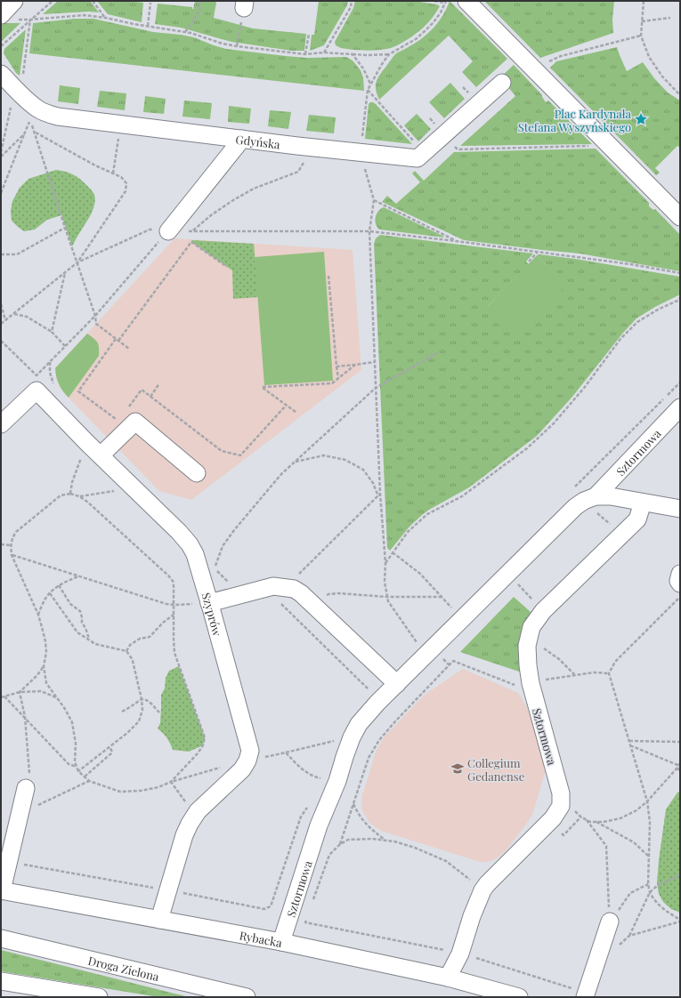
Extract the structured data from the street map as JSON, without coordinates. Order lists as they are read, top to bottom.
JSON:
{
  "streets": {
    "street": [
      "Gdyńska",
      "Sztormowa",
      "Szyprów",
      "Rybacka",
      "Droga Zielona"
    ]
  },
  "crossings": [
    ["Sztormowa", "Rybacka"],
    ["Szyprów", "Rybacka"]
  ],
  "places": {
    "place": ["Plac Kardynała Stefana Wyszyńskiego"],
    "school or university": ["Collegium Gedanense"]
  }
}
